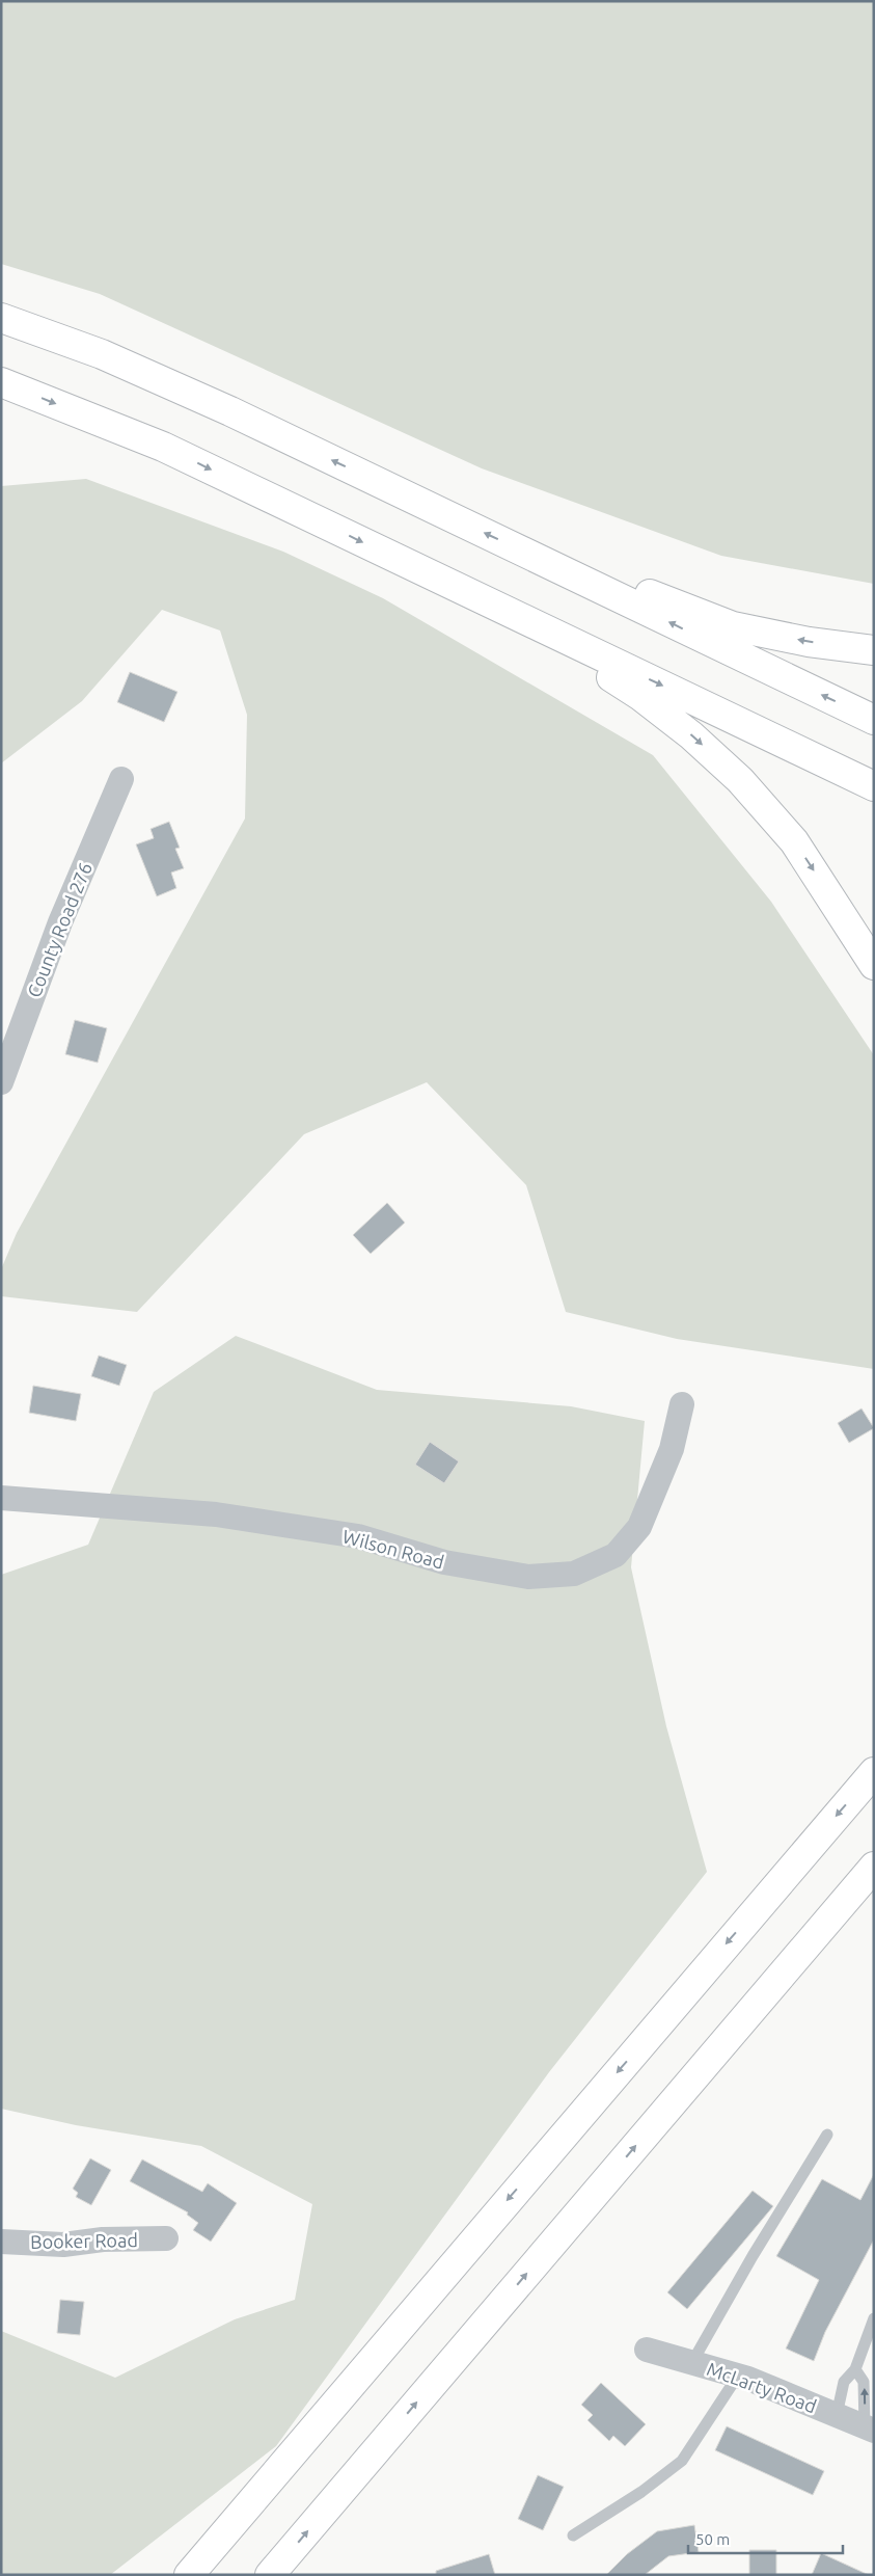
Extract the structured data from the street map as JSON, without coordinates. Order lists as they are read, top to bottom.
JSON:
{
  "streets": {
    "street": [
      "County Road 276",
      "Wilson Road",
      "Booker Road",
      "McLarty Road"
    ]
  },
  "scale_bar": "50 m"
}
